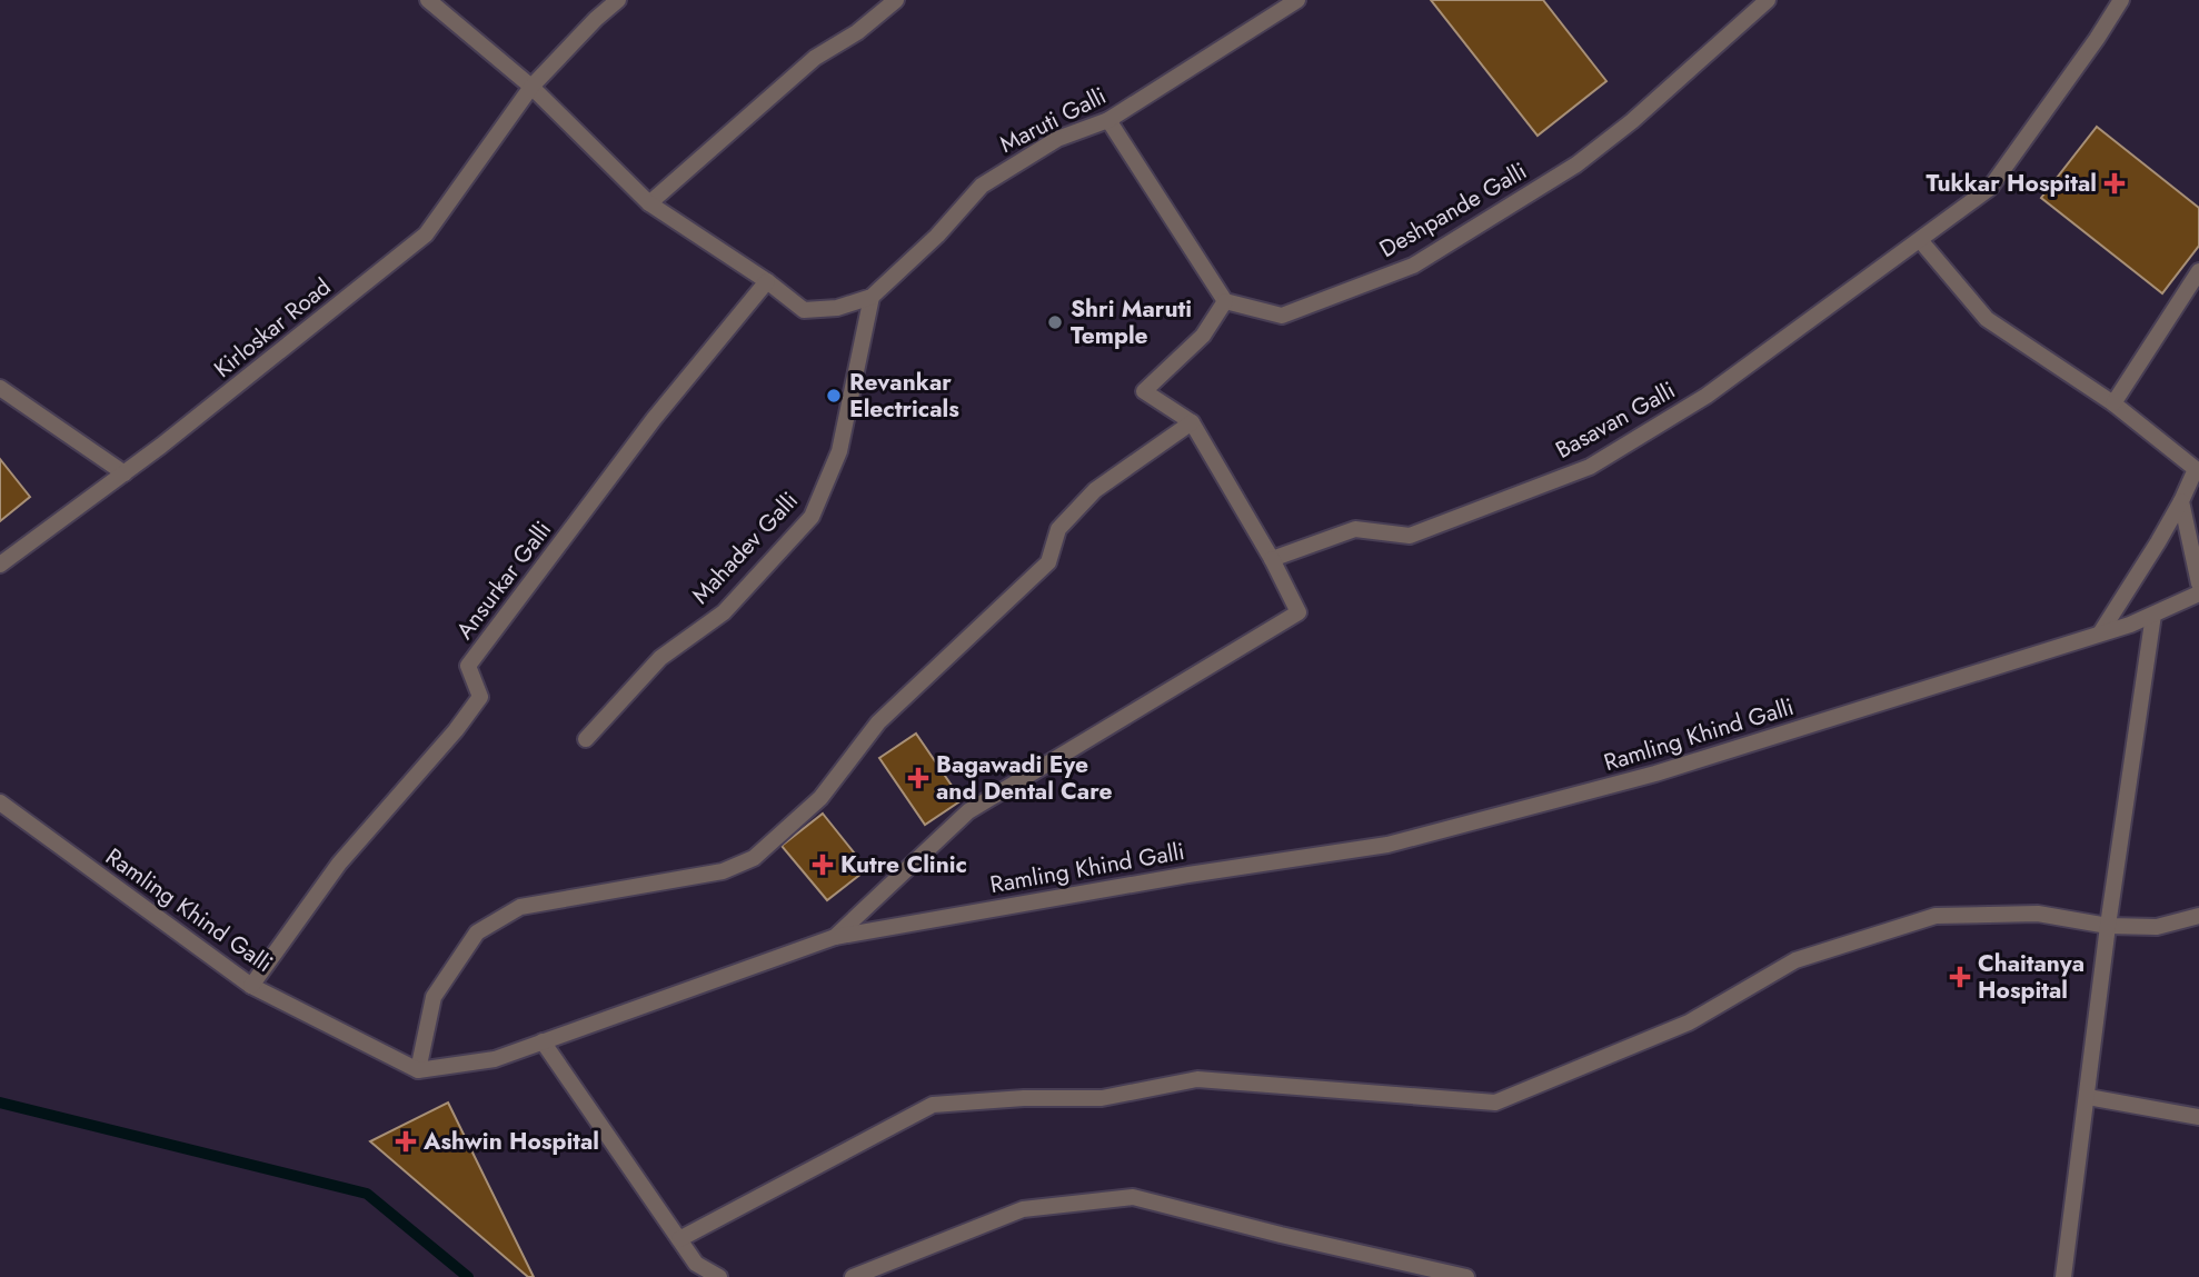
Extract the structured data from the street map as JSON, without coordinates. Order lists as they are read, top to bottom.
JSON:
{
  "streets": {
    "street": [
      "Maruti Galli",
      "Deshpande Galli",
      "Kirloskar Road",
      "Basavan Galli",
      "Mahadev Galli",
      "Ansurkar Galli",
      "Ramling Khind Galli"
    ]
  },
  "crossings": [
    ["Maruti Galli", "Kirloskar Road"],
    ["Maruti Galli", "Mahadev Galli"],
    ["Maruti Galli", "Ansurkar Galli"],
    ["Ansurkar Galli", "Ramling Khind Galli"]
  ],
  "places": {
    "health": [
      "Tukkar Hospital",
      "Bagawadi Eye and Dental Care",
      "Kutre Clinic",
      "Chaitanya Hospital",
      "Ashwin Hospital"
    ],
    "other": ["Shri Maruti Temple", "Revankar Electricals"]
  }
}
